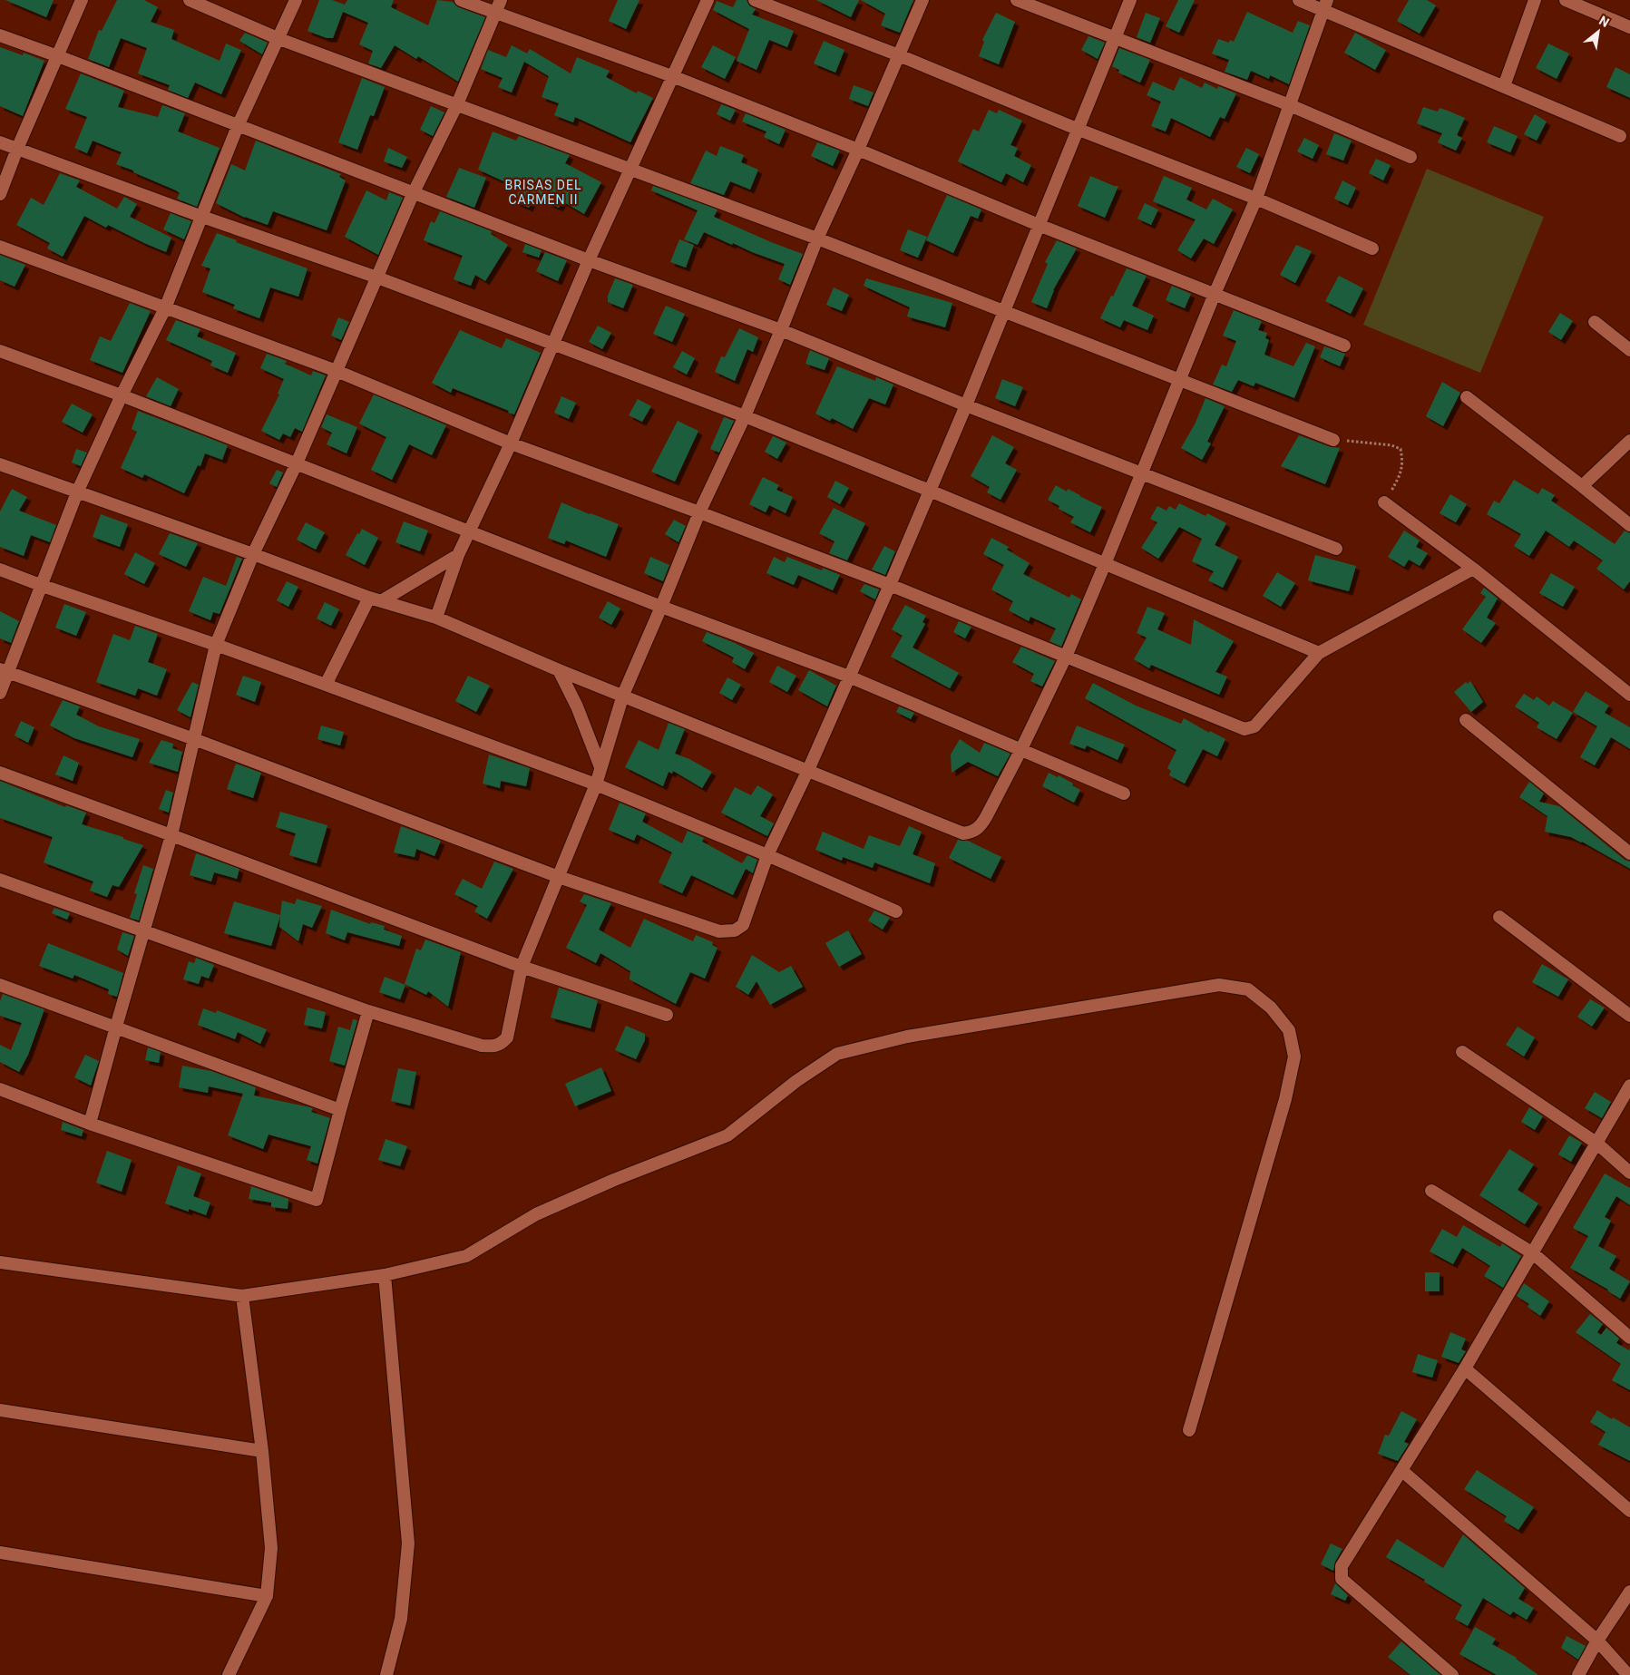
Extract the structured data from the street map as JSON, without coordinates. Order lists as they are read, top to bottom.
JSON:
{
  "districts": ["BRISAS DEL CARMEN II"],
  "north": "top right"
}
